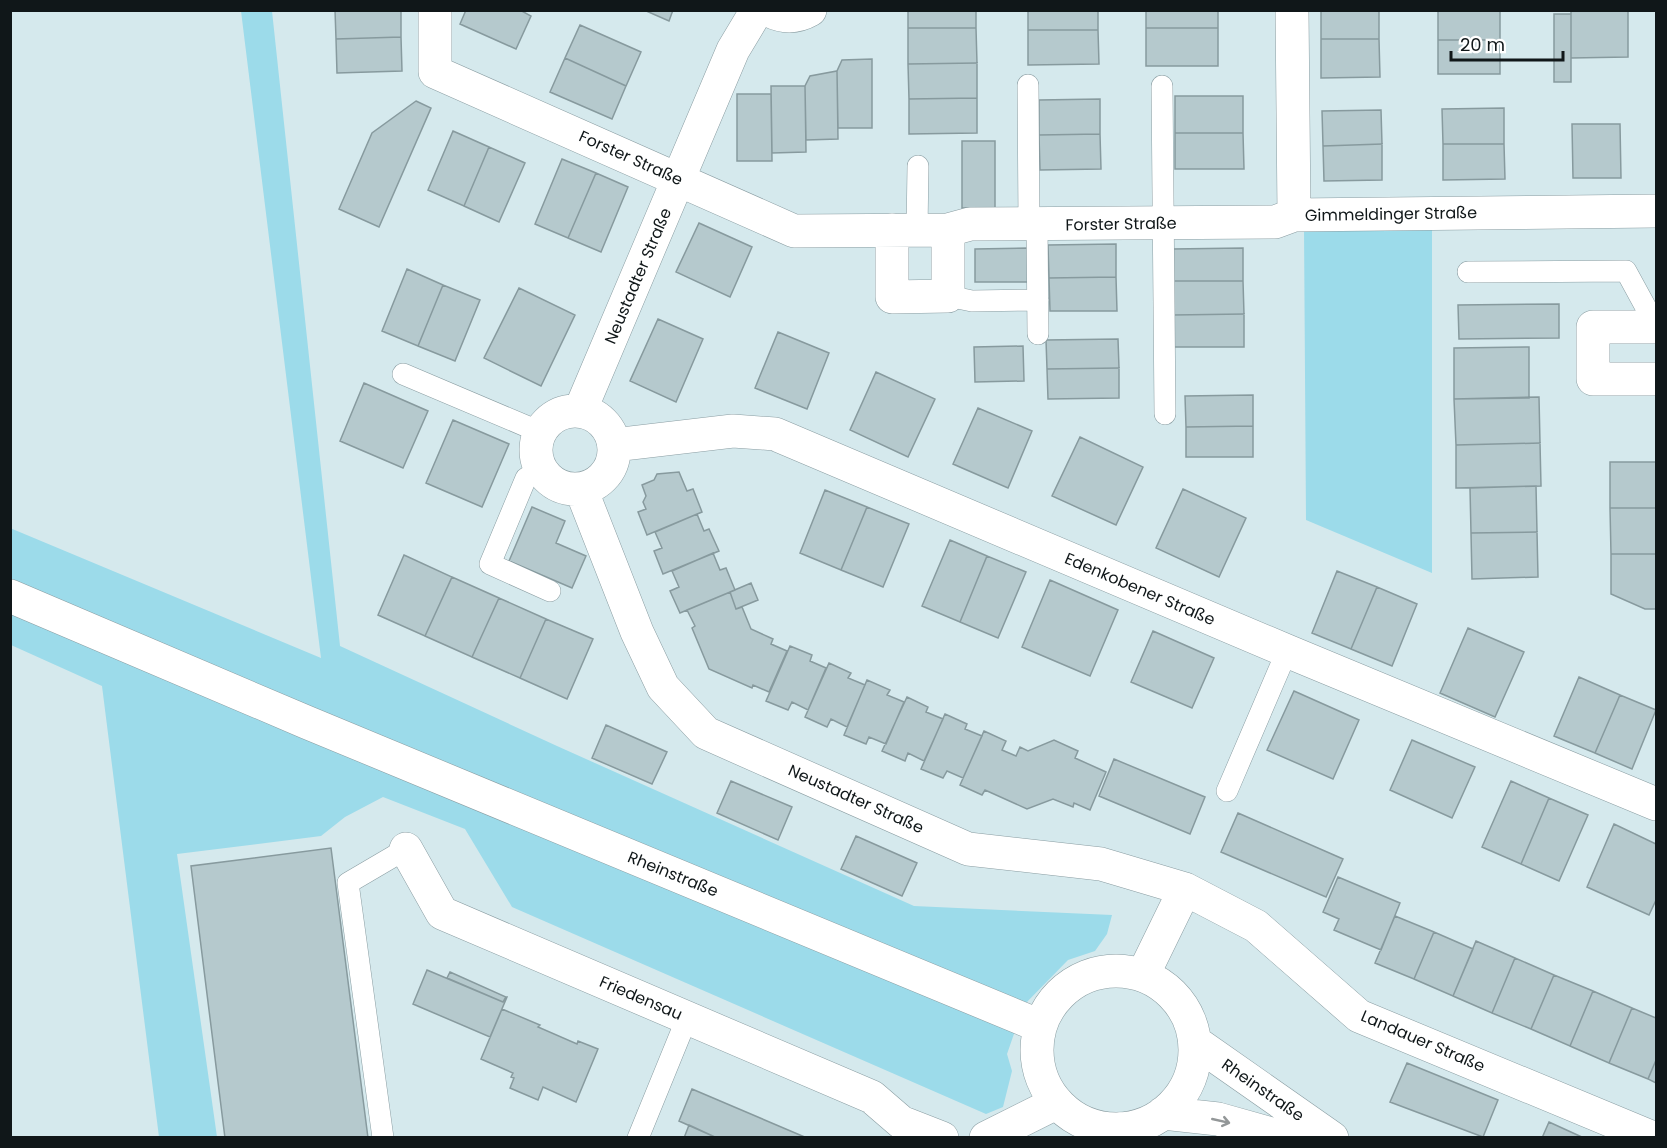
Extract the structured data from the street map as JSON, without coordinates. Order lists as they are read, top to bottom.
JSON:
{
  "streets": {
    "street": [
      "Forster Straße",
      "Gimmeldinger Straße",
      "Neustadter Straße",
      "Edenkobener Straße",
      "Rheinstraße",
      "Friedensau",
      "Landauer Straße"
    ]
  },
  "crossings": [
    ["Forster Straße", "Gimmeldinger Straße"],
    ["Forster Straße", "Neustadter Straße"],
    ["Neustadter Straße", "Edenkobener Straße"],
    ["Neustadter Straße", "Landauer Straße"]
  ],
  "scale_bar": "20 m"
}
